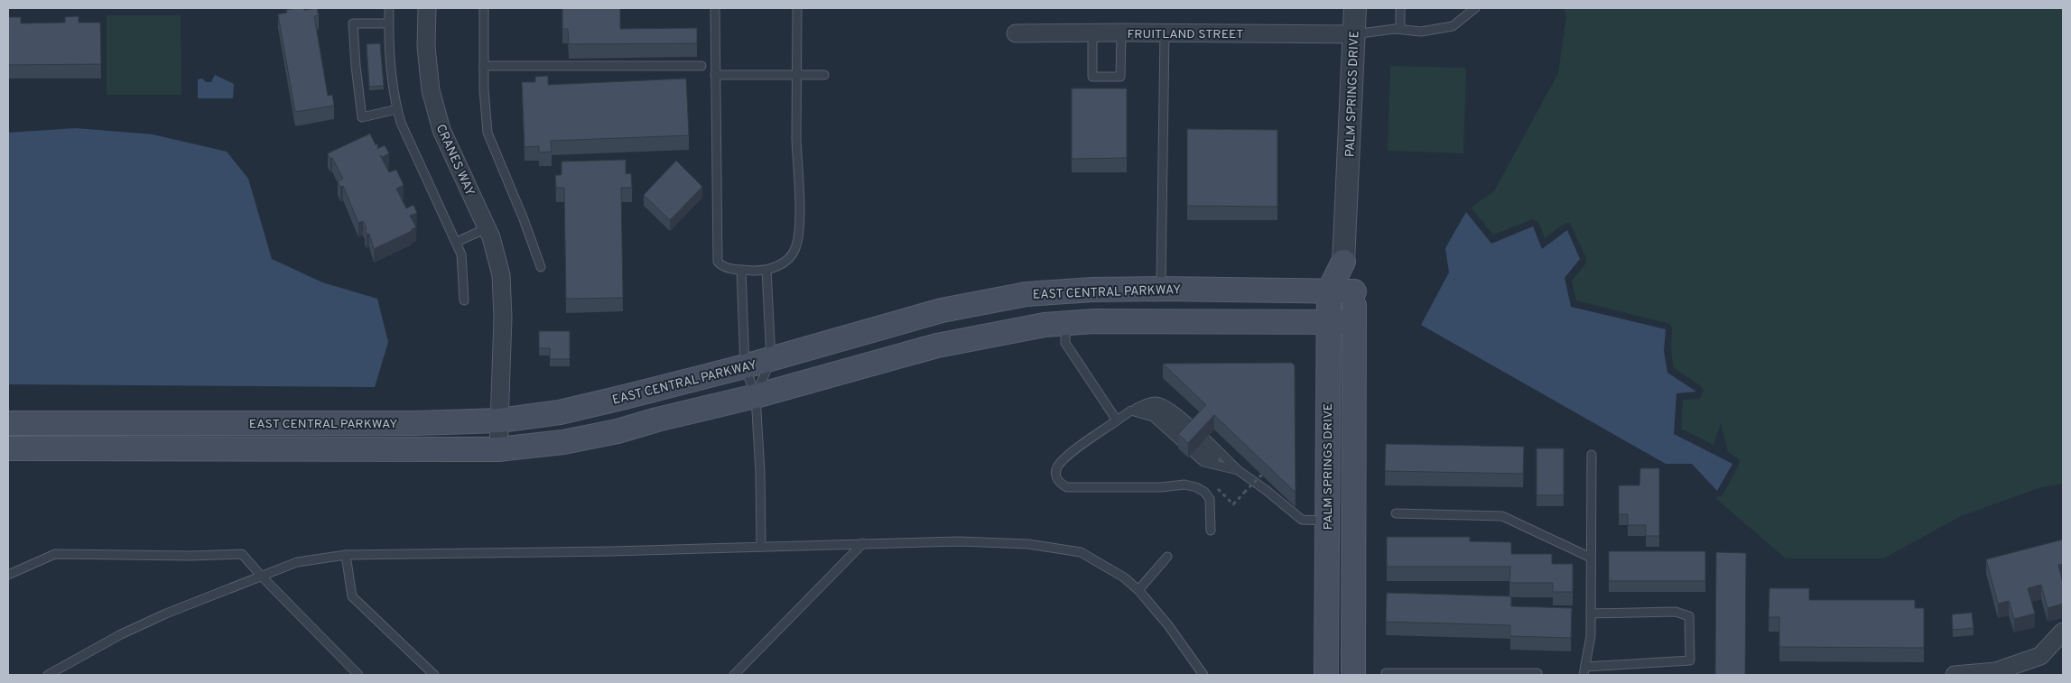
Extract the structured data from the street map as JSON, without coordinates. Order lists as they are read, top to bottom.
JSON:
{
  "streets": {
    "main road": ["PALM SPRINGS DRIVE", "EAST CENTRAL PARKWAY"],
    "street": ["FRUITLAND STREET", "CRANES WAY"]
  },
  "crossings": [
    ["FRUITLAND STREET", "PALM SPRINGS DRIVE"],
    ["PALM SPRINGS DRIVE", "EAST CENTRAL PARKWAY"],
    ["CRANES WAY", "EAST CENTRAL PARKWAY"]
  ]
}
